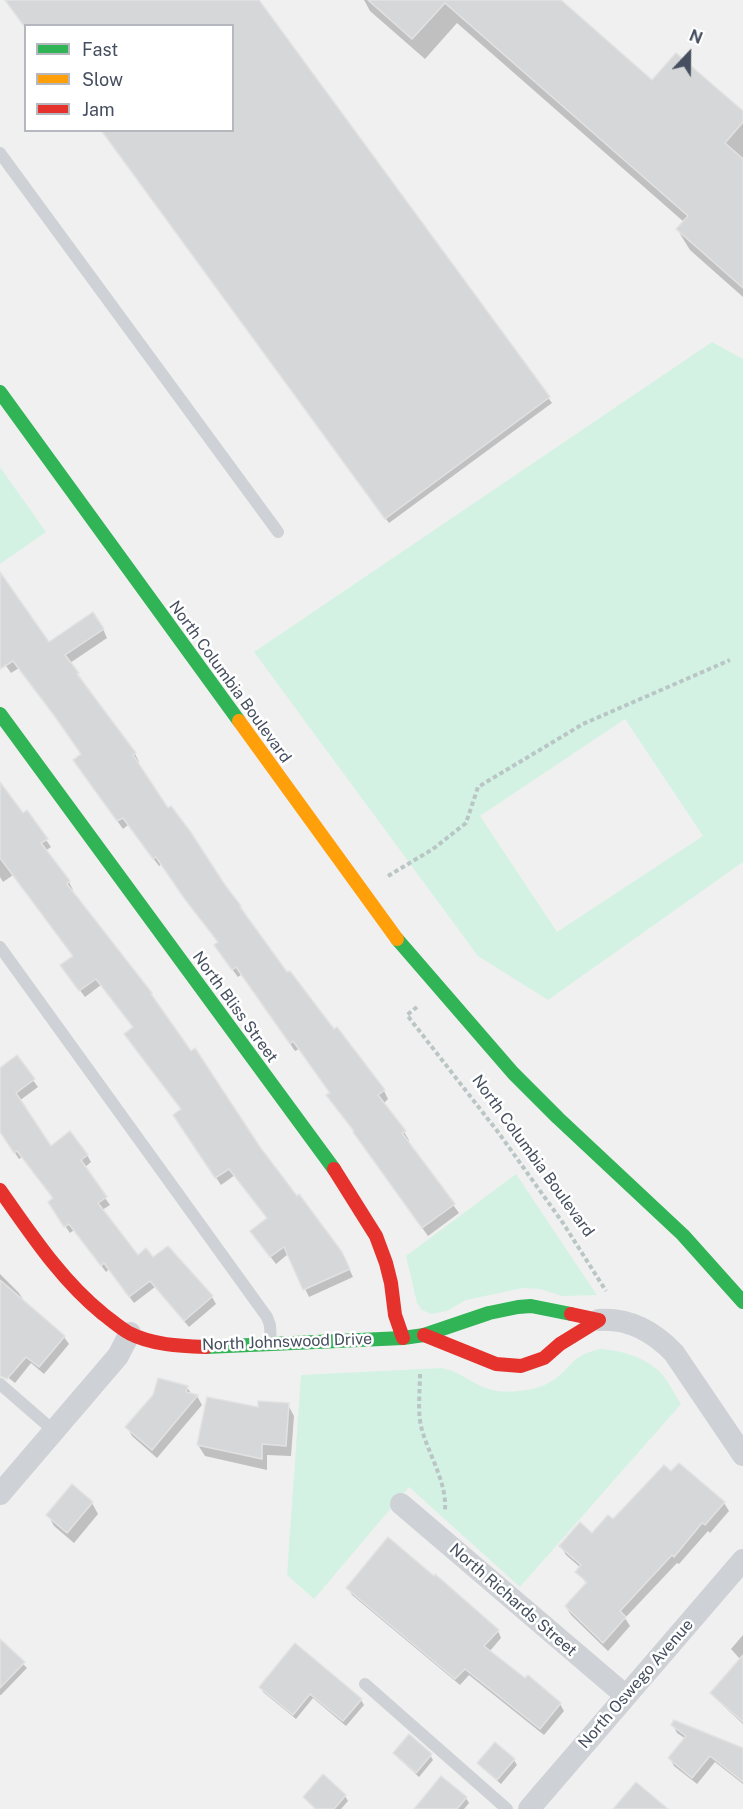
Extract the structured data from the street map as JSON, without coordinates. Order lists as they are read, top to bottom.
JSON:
{
  "streets": {
    "street": [
      "North Columbia Boulevard",
      "North Bliss Street",
      "North Johnswood Drive",
      "North Richards Street",
      "North Oswego Avenue"
    ]
  },
  "crossings": [
    ["North Bliss Street", "North Johnswood Drive"],
    ["North Richards Street", "North Oswego Avenue"]
  ],
  "legend": ["Fast", "Slow", "Jam"],
  "north": "top"
}
